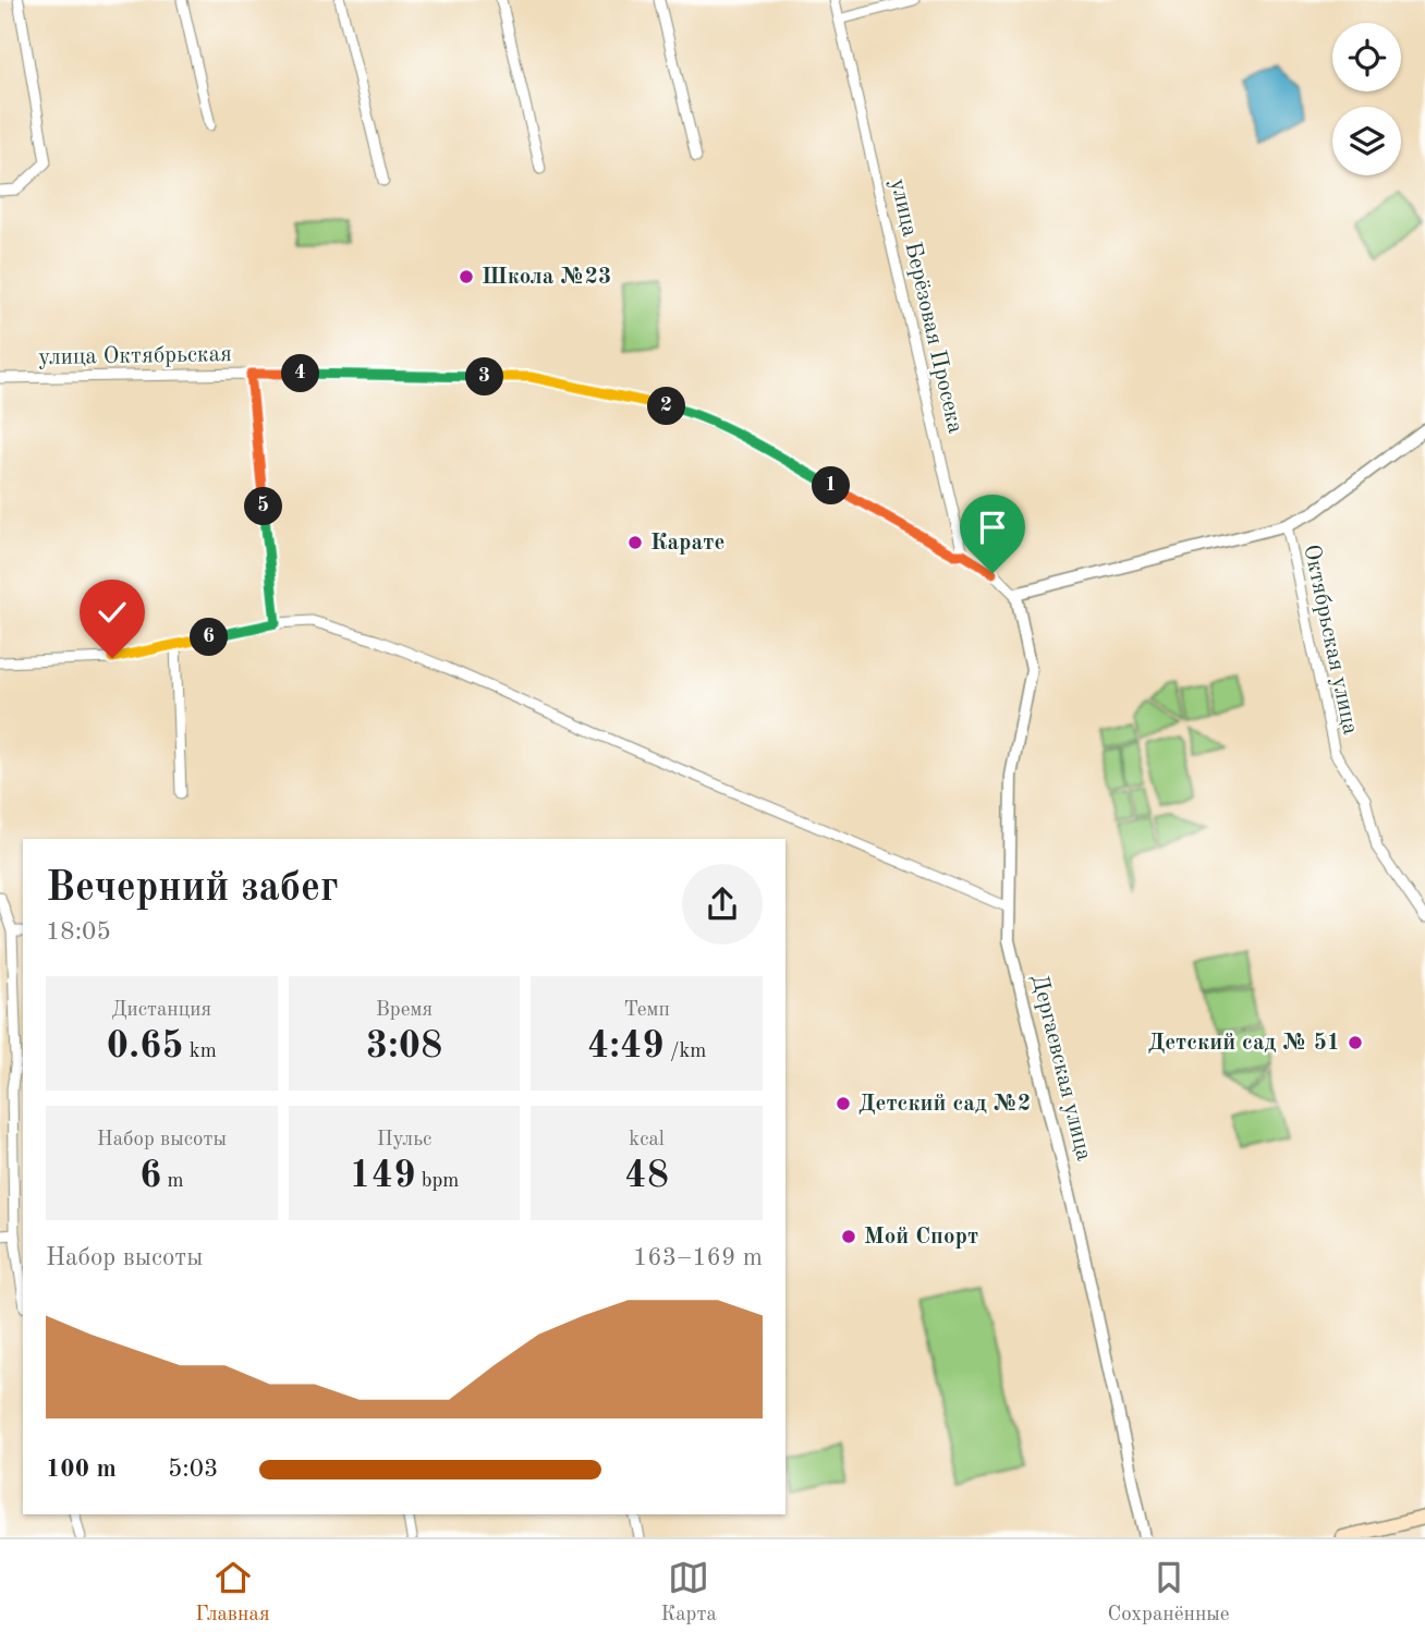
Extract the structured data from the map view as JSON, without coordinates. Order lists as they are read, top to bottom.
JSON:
{
  "streets": {
    "street": [
      "улица Берёзовая Просека",
      "улица Октябрьская",
      "Октябрьская улица",
      "Дергаевская улица"
    ]
  },
  "crossings": [
    ["улица Берёзовая Просека", "улица Октябрьская"]
  ],
  "places": [
    "Школа №23",
    "Карате",
    "Детский сад № 51",
    "Детский сад №2",
    "Мой Спорт"
  ],
  "page": {
    "pins": [
      "4",
      "3",
      "2",
      "1",
      "5",
      "6"
    ],
    "heading": ["Вечерний забег", "18:05"],
    "stats": [
      ["Дистанция", "0.65 km"],
      ["Время", "3:08"],
      ["Темп", "4:49 /km"],
      ["Набор высоты", "6 m"],
      ["Пульс", "149 bpm"],
      ["kcal", "48"]
    ],
    "chart": ["Набор высоты", "163–169 m"],
    "list": [
      {
        "name": "100 m",
        "note": "5:03"
      }
    ],
    "tabs": ["Главная", "Карта", "Сохранённые"]
  }
}
